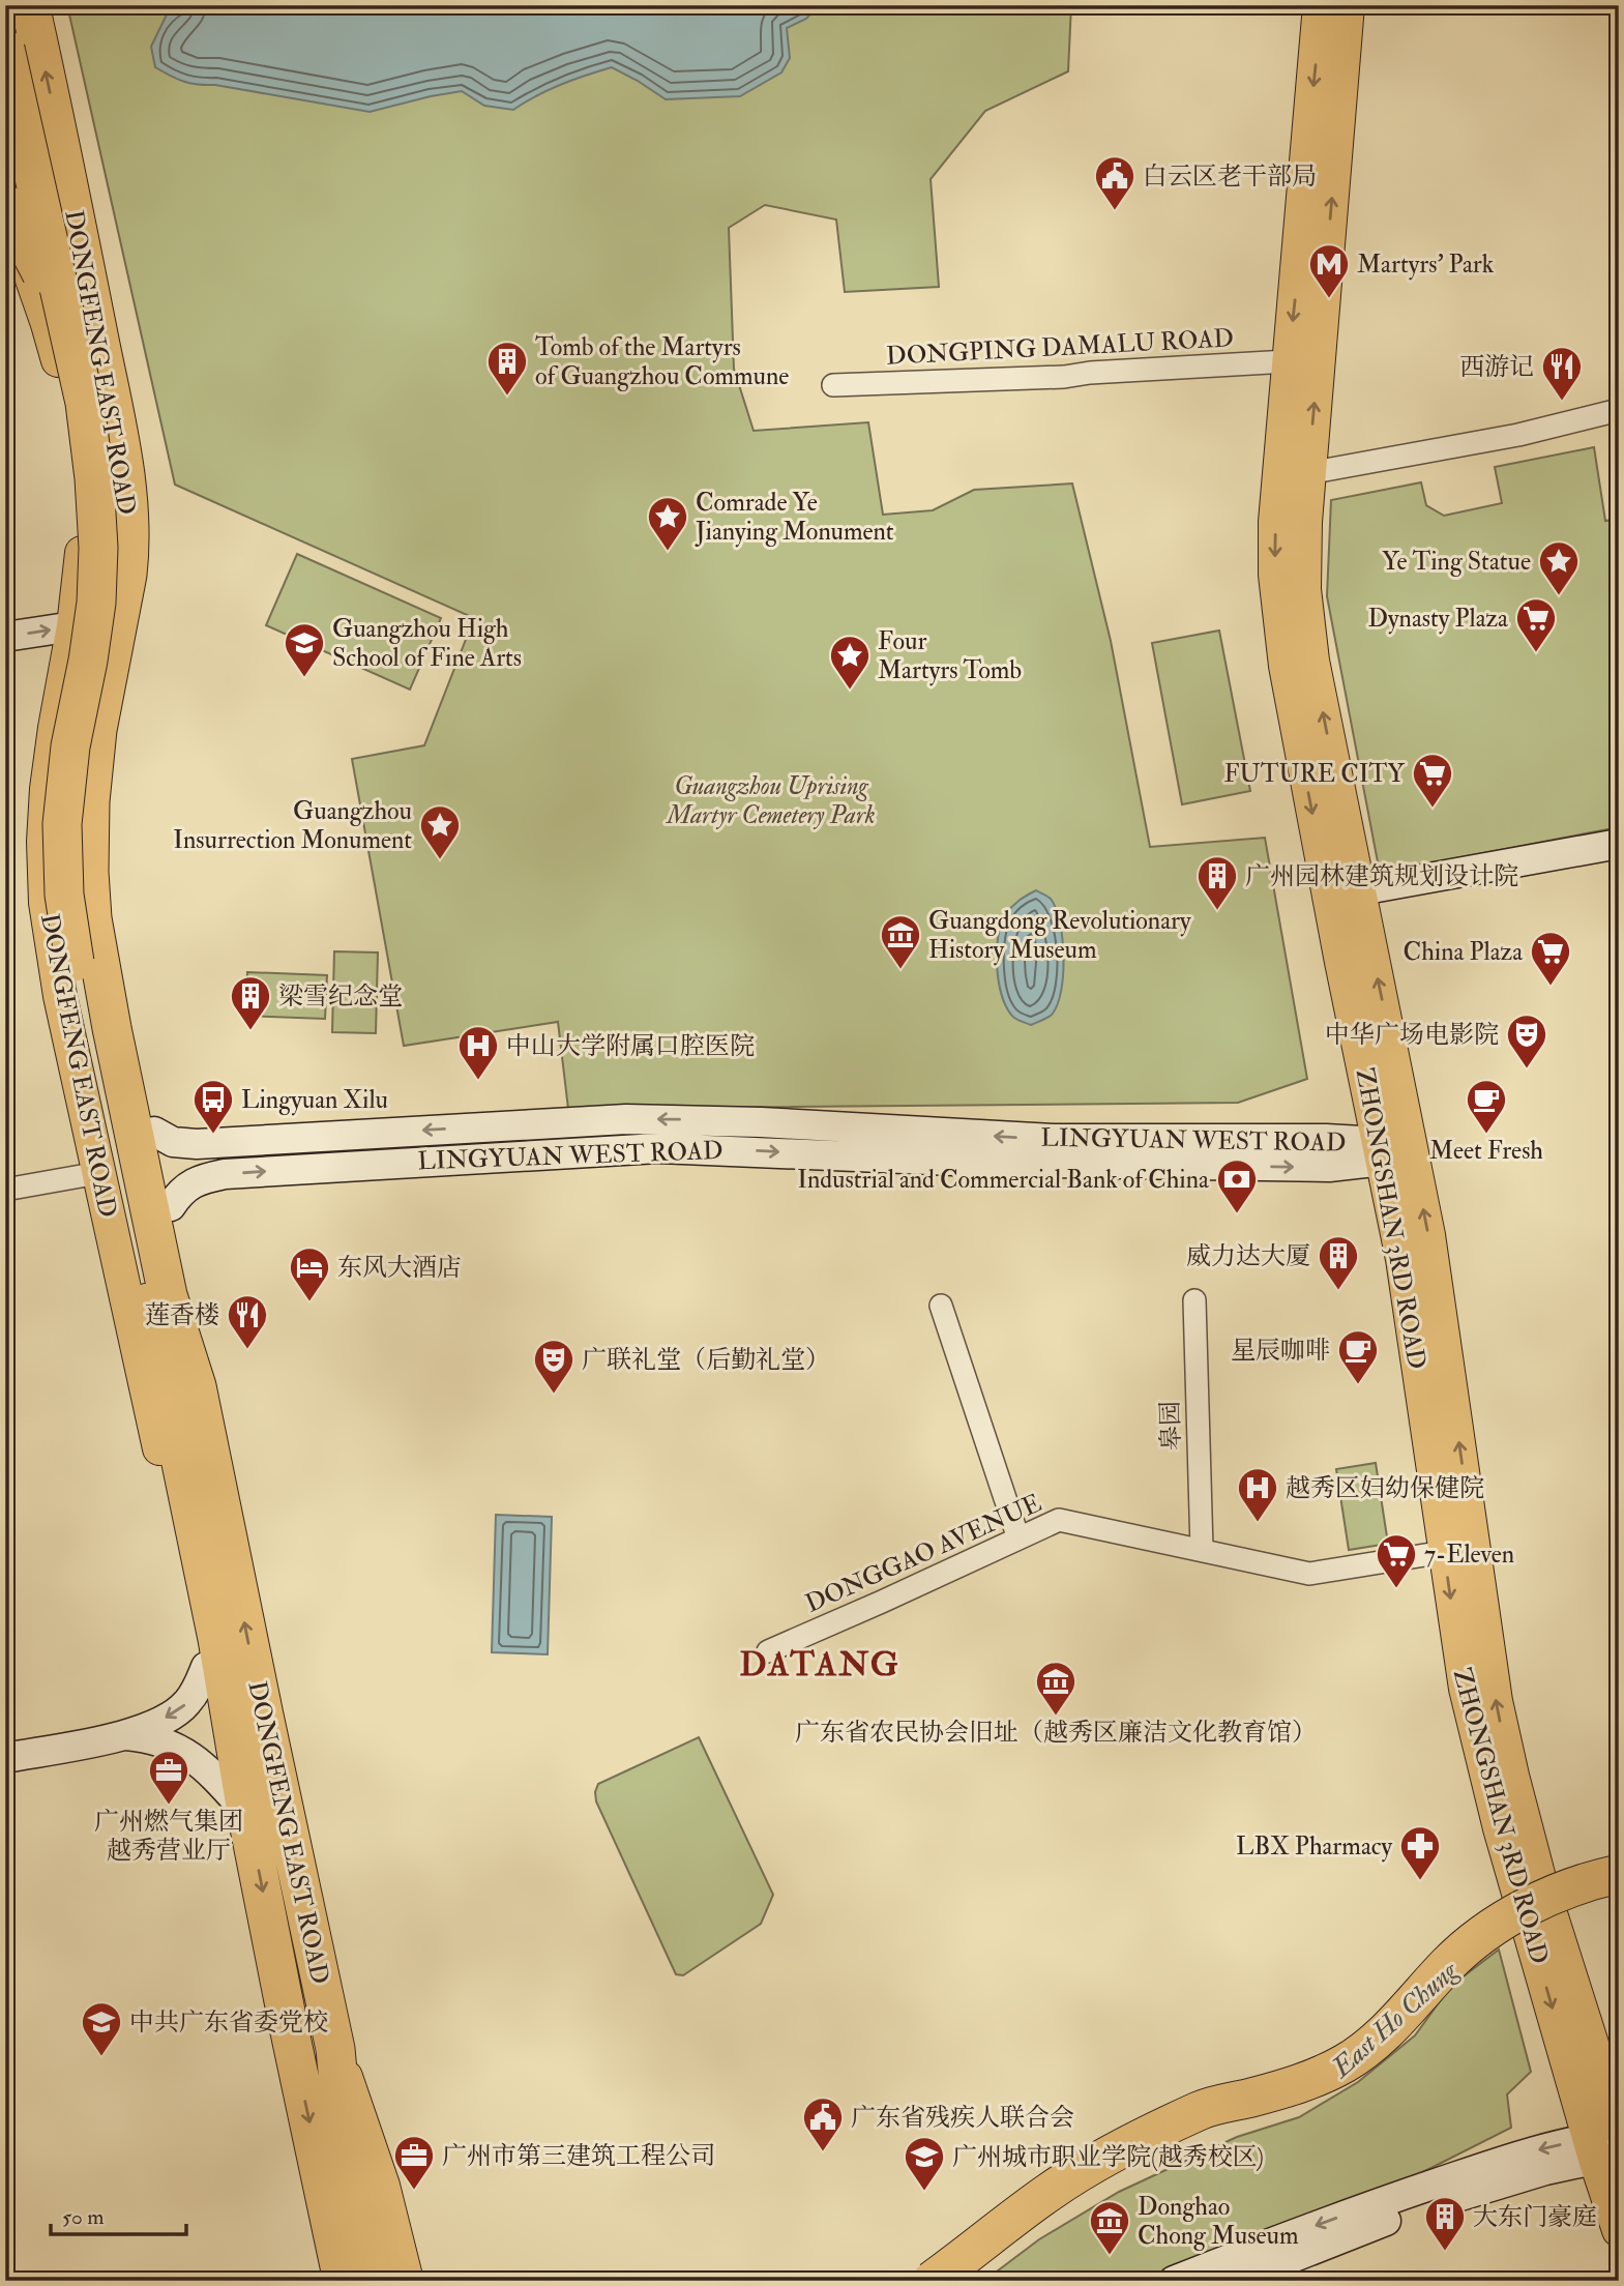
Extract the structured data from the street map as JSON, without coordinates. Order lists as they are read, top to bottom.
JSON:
{
  "streets": {
    "highway": ["DONGFENG EAST ROAD"],
    "main road": ["ZHONGSHAN 3RD ROAD"],
    "street": [
      "DONGPING DAMALU ROAD",
      "LINGYUAN WEST ROAD",
      "皋园",
      "DONGGAO AVENUE"
    ]
  },
  "crossings": [
    ["DONGPING DAMALU ROAD", "ZHONGSHAN 3RD ROAD"],
    ["DONGFENG EAST ROAD", "LINGYUAN WEST ROAD"],
    ["LINGYUAN WEST ROAD", "ZHONGSHAN 3RD ROAD"],
    ["ZHONGSHAN 3RD ROAD", "DONGGAO AVENUE"],
    ["皋园", "DONGGAO AVENUE"]
  ],
  "districts": ["DATANG"],
  "water": ["East Ho Chung"],
  "parks": ["Guangzhou Uprising Martyr Cemetery Park"],
  "places": {
    "public building": ["白云区老干部局", "广东省残疾人联合会"],
    "metro station": ["Martyrs' Park"],
    "building": [
      "Tomb of the Martyrs of Guangzhou Commune",
      "广州园林建筑规划设计院",
      "梁雪纪念堂",
      "威力达大厦",
      "大东门豪庭"
    ],
    "restaurant": ["西游记", "莲香楼"],
    "place": [
      "Comrade Ye Jianying Monument",
      "Ye Ting Statue",
      "Four Martyrs Tomb",
      "Guangzhou Insurrection Monument"
    ],
    "supermarket": [
      "Dynasty Plaza",
      "FUTURE CITY",
      "China Plaza",
      "7-Eleven"
    ],
    "school or university": ["Guangzhou High School of Fine Arts", "中共广东省委党校", "广州城市职业学院(越秀校区)"],
    "museum": ["Guangdong Revolutionary History Museum", "广东省农民协会旧址（越秀区廉洁文化教育馆）", "Donghao Chong Museum"],
    "theatre": ["中华广场电影院", "广联礼堂（后勤礼堂）"],
    "hospital": ["中山大学附属口腔医院", "越秀区妇幼保健院"],
    "bus stop": ["Lingyuan Xilu"],
    "cafe": ["Meet Fresh", "星辰咖啡"],
    "bank": ["Industrial and Commercial Bank of China"],
    "hotel": ["东风大酒店"],
    "office": ["广州燃气集团 越秀营业厅", "广州市第三建筑工程公司"],
    "pharmacy": ["LBX Pharmacy"]
  },
  "scale_bar": "50 m"
}
